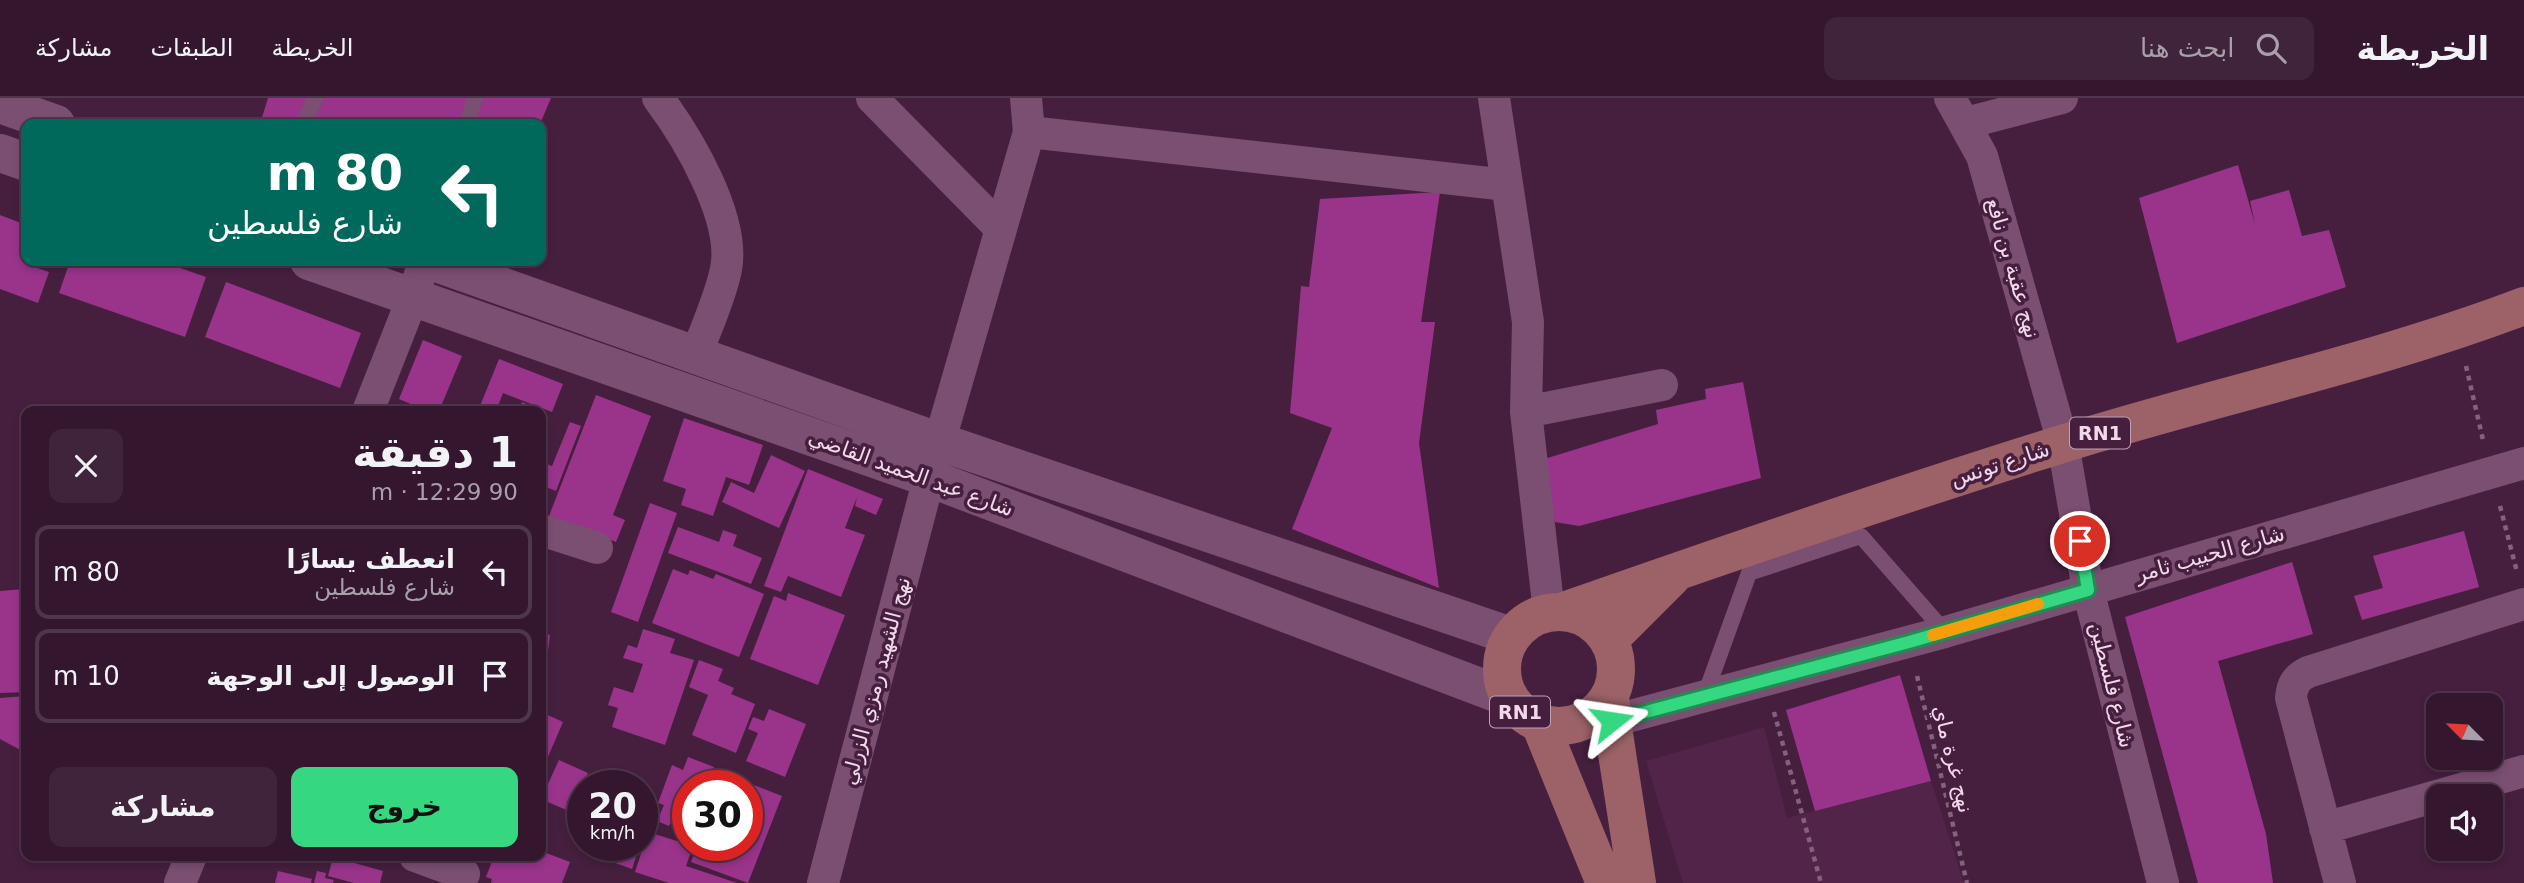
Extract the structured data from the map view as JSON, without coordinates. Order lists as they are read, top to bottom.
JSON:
{
  "streets": {
    "main road": ["RN1", "شارع تونس", "شارع عبد الحميد القاضي"],
    "street": [
      "نهج عقبة بن نافع",
      "شارع الحبيب ثامر",
      "نهج الشهيد رمزي الزرلي",
      "شارع فلسطين"
    ],
    "path": ["نهج غرة ماي"]
  },
  "crossings": [
    ["نهج عقبة بن نافع", "شارع تونس"],
    ["نهج عقبة بن نافع", "شارع فلسطين"],
    ["RN1", "شارع تونس"],
    ["RN1", "شارع عبد الحميد القاضي"],
    ["RN1", "شارع الحبيب ثامر"],
    ["شارع تونس", "شارع فلسطين"],
    ["شارع عبد الحميد القاضي", "شارع الحبيب ثامر"],
    ["شارع عبد الحميد القاضي", "نهج الشهيد رمزي الزرلي"],
    ["شارع الحبيب ثامر", "شارع فلسطين"],
    ["شارع الحبيب ثامر", "نهج غرة ماي"]
  ],
  "north": "top left",
  "page": {
    "header": "الخريطة",
    "search": "ابحث هنا",
    "nav": ["الخريطة", "الطبقات", "مشاركة"],
    "turn": ["80 m", "شارع فلسطين"],
    "heading": ["1 دقيقة", "90 m · 12:29"],
    "list": [
      {
        "name": "انعطف يسارًا",
        "note": "شارع فلسطين",
        "value": "80 m"
      },
      {
        "name": "الوصول إلى الوجهة",
        "value": "10 m"
      }
    ],
    "buttons": ["خروج", "مشاركة"],
    "speed": "20 km/h",
    "limit": "30"
  }
}
